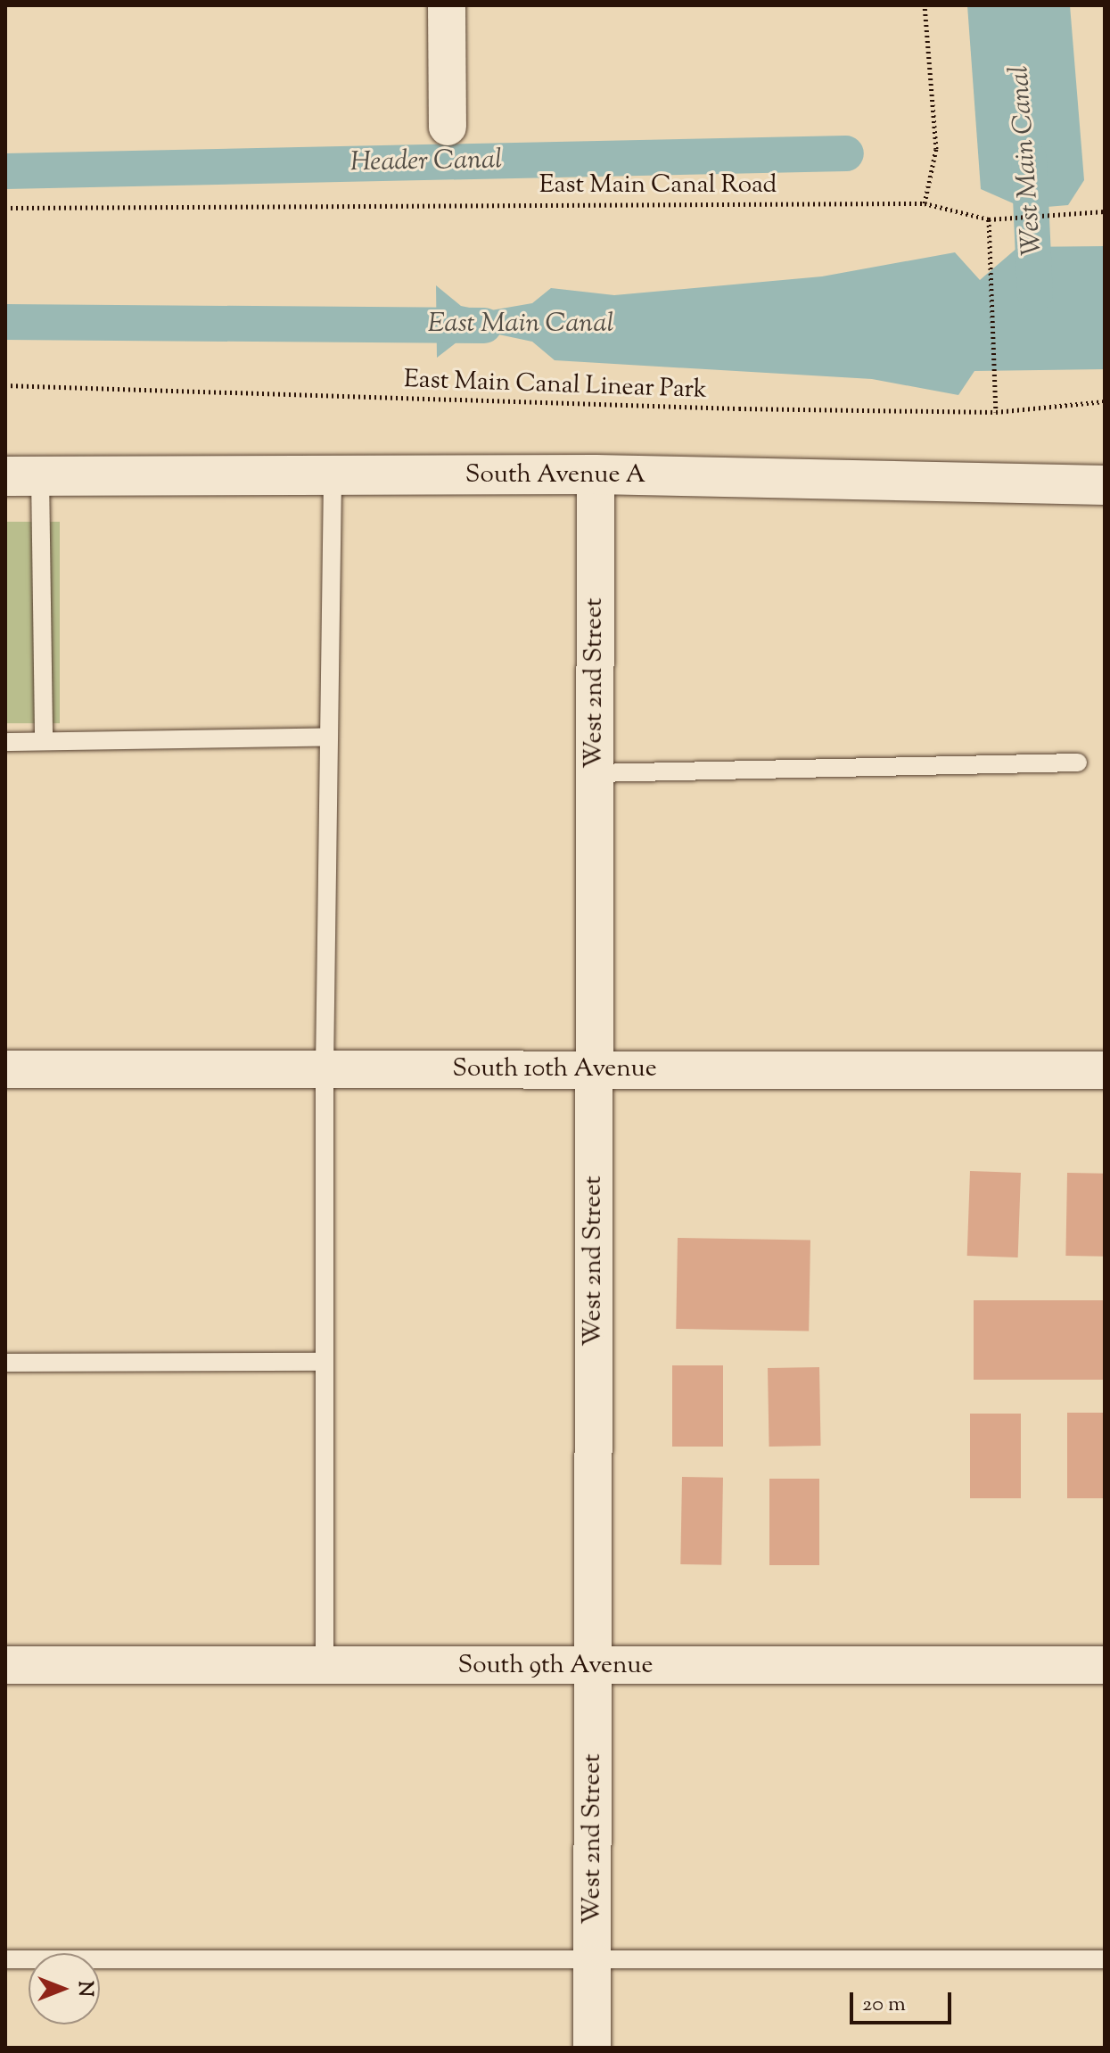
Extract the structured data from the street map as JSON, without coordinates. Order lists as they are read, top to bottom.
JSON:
{
  "streets": {
    "main road": ["South Avenue A"],
    "street": ["West 2nd Street", "South 10th Avenue", "South 9th Avenue"],
    "path": ["East Main Canal Road", "East Main Canal Linear Park"]
  },
  "crossings": [
    ["South Avenue A", "West 2nd Street"],
    ["West 2nd Street", "South 10th Avenue"],
    ["West 2nd Street", "South 9th Avenue"]
  ],
  "water": ["West Main Canal", "Header Canal", "East Main Canal"],
  "scale_bar": "20 m",
  "north": "right"
}
